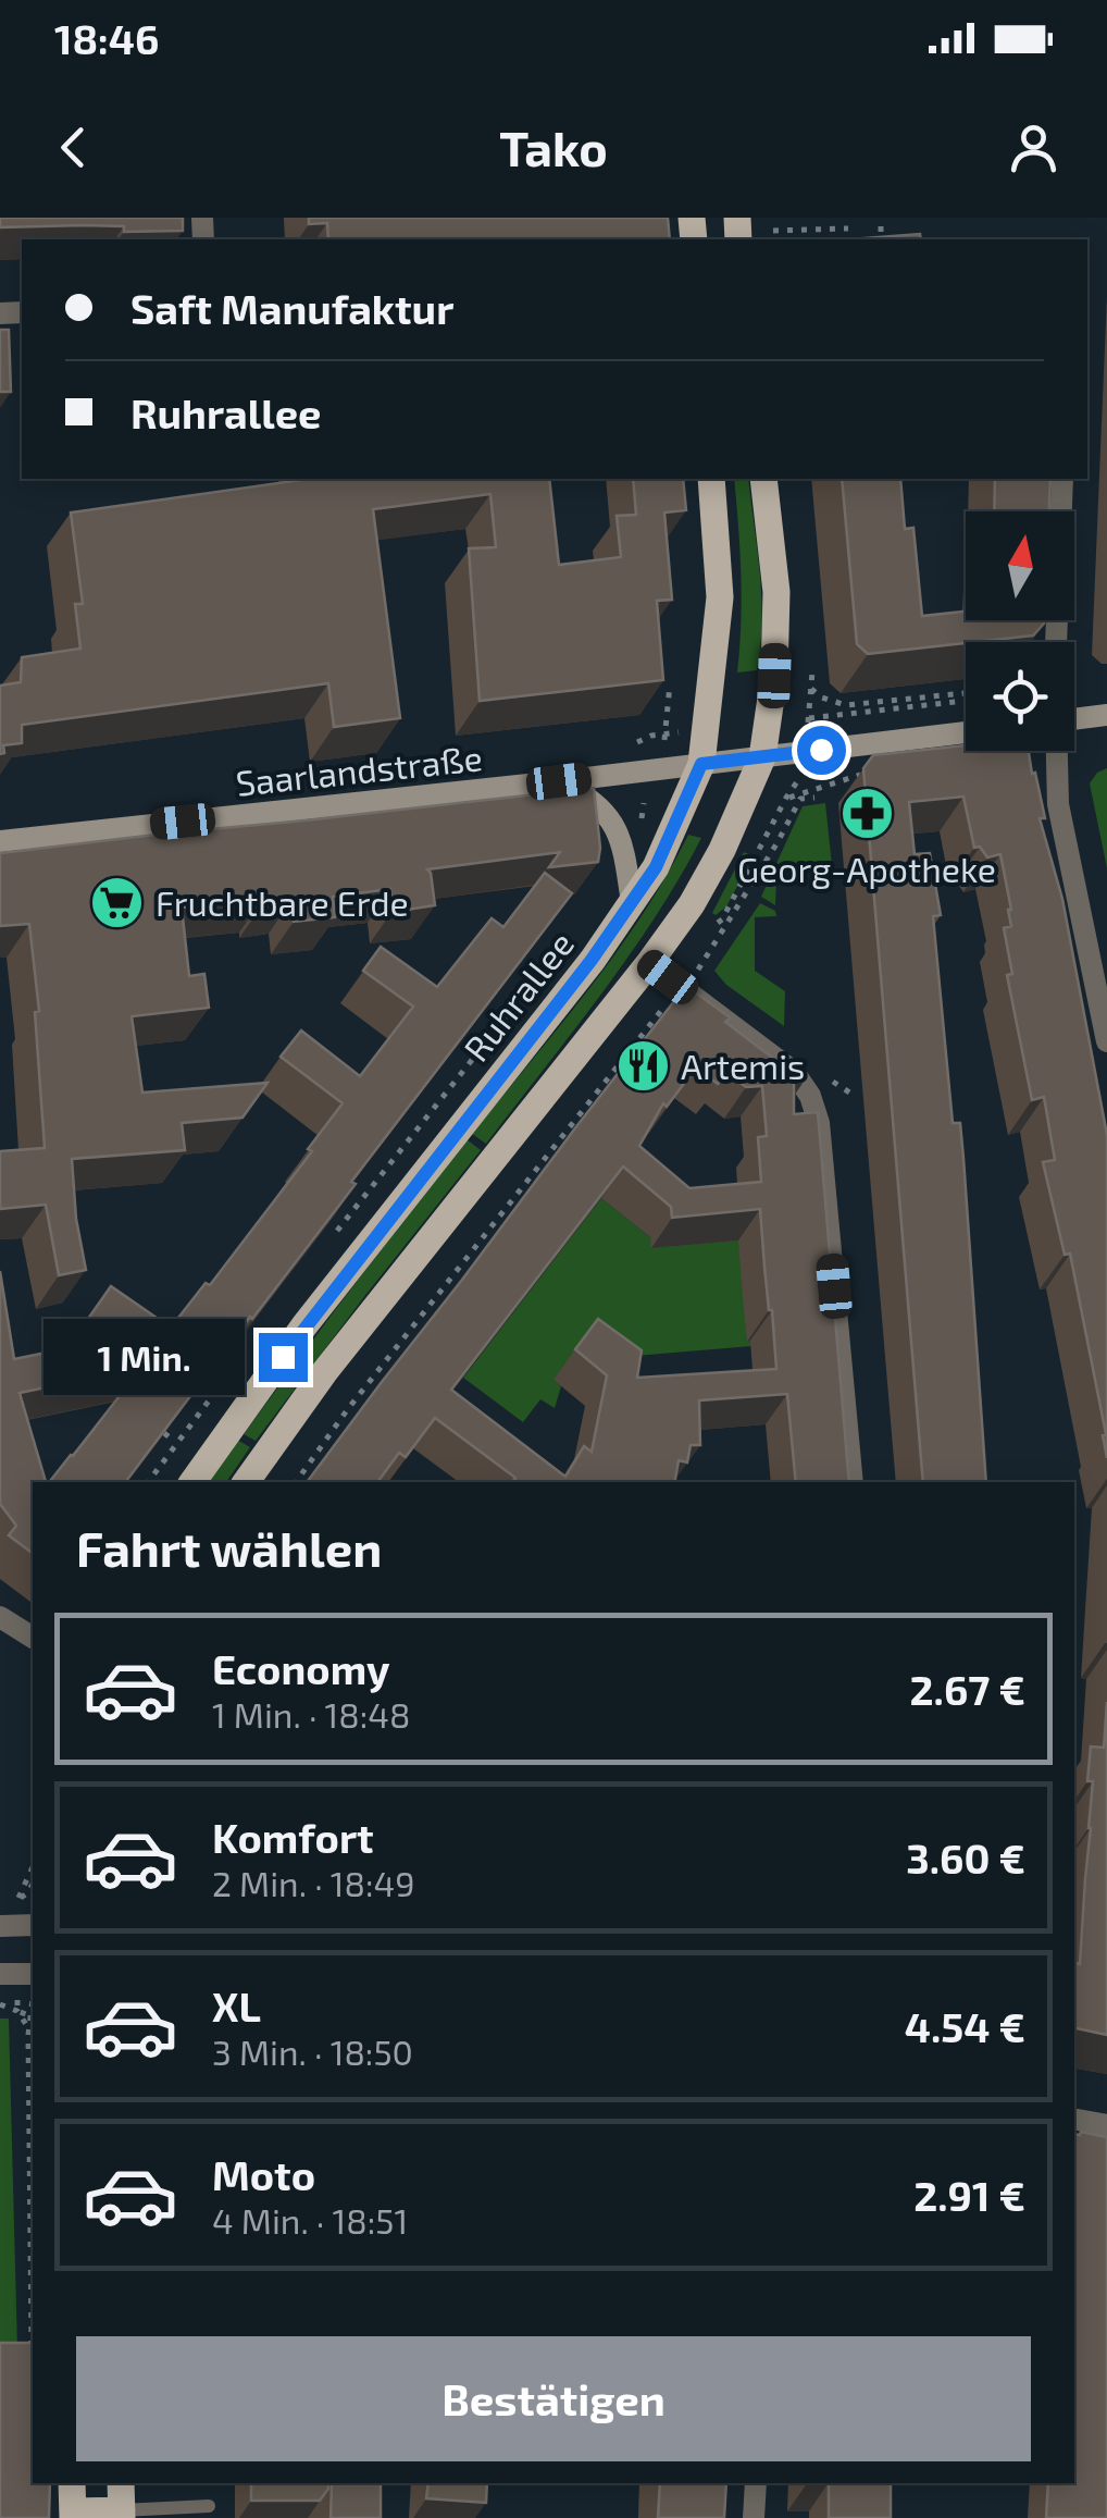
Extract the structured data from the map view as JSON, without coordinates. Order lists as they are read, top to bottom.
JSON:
{
  "streets": {
    "main road": ["Ruhrallee"],
    "street": ["Saarlandstraße"]
  },
  "crossings": [
    ["Saarlandstraße", "Ruhrallee"]
  ],
  "places": {
    "pharmacy": ["Georg-Apotheke"],
    "supermarket": ["Fruchtbare Erde"],
    "restaurant": ["Artemis"]
  },
  "north": "top",
  "page": {
    "status": "18:46",
    "header": "Tako",
    "banner": ["Saft Manufaktur", "Ruhrallee"],
    "bubble": "1 Min.",
    "heading": "Fahrt wählen",
    "list": [
      {
        "name": "Economy",
        "note": "1 Min. · 18:48",
        "value": "2.67 €"
      },
      {
        "name": "Komfort",
        "note": "2 Min. · 18:49",
        "value": "3.60 €"
      },
      {
        "name": "XL",
        "note": "3 Min. · 18:50",
        "value": "4.54 €"
      },
      {
        "name": "Moto",
        "note": "4 Min. · 18:51",
        "value": "2.91 €"
      }
    ],
    "buttons": "Bestätigen"
  }
}
